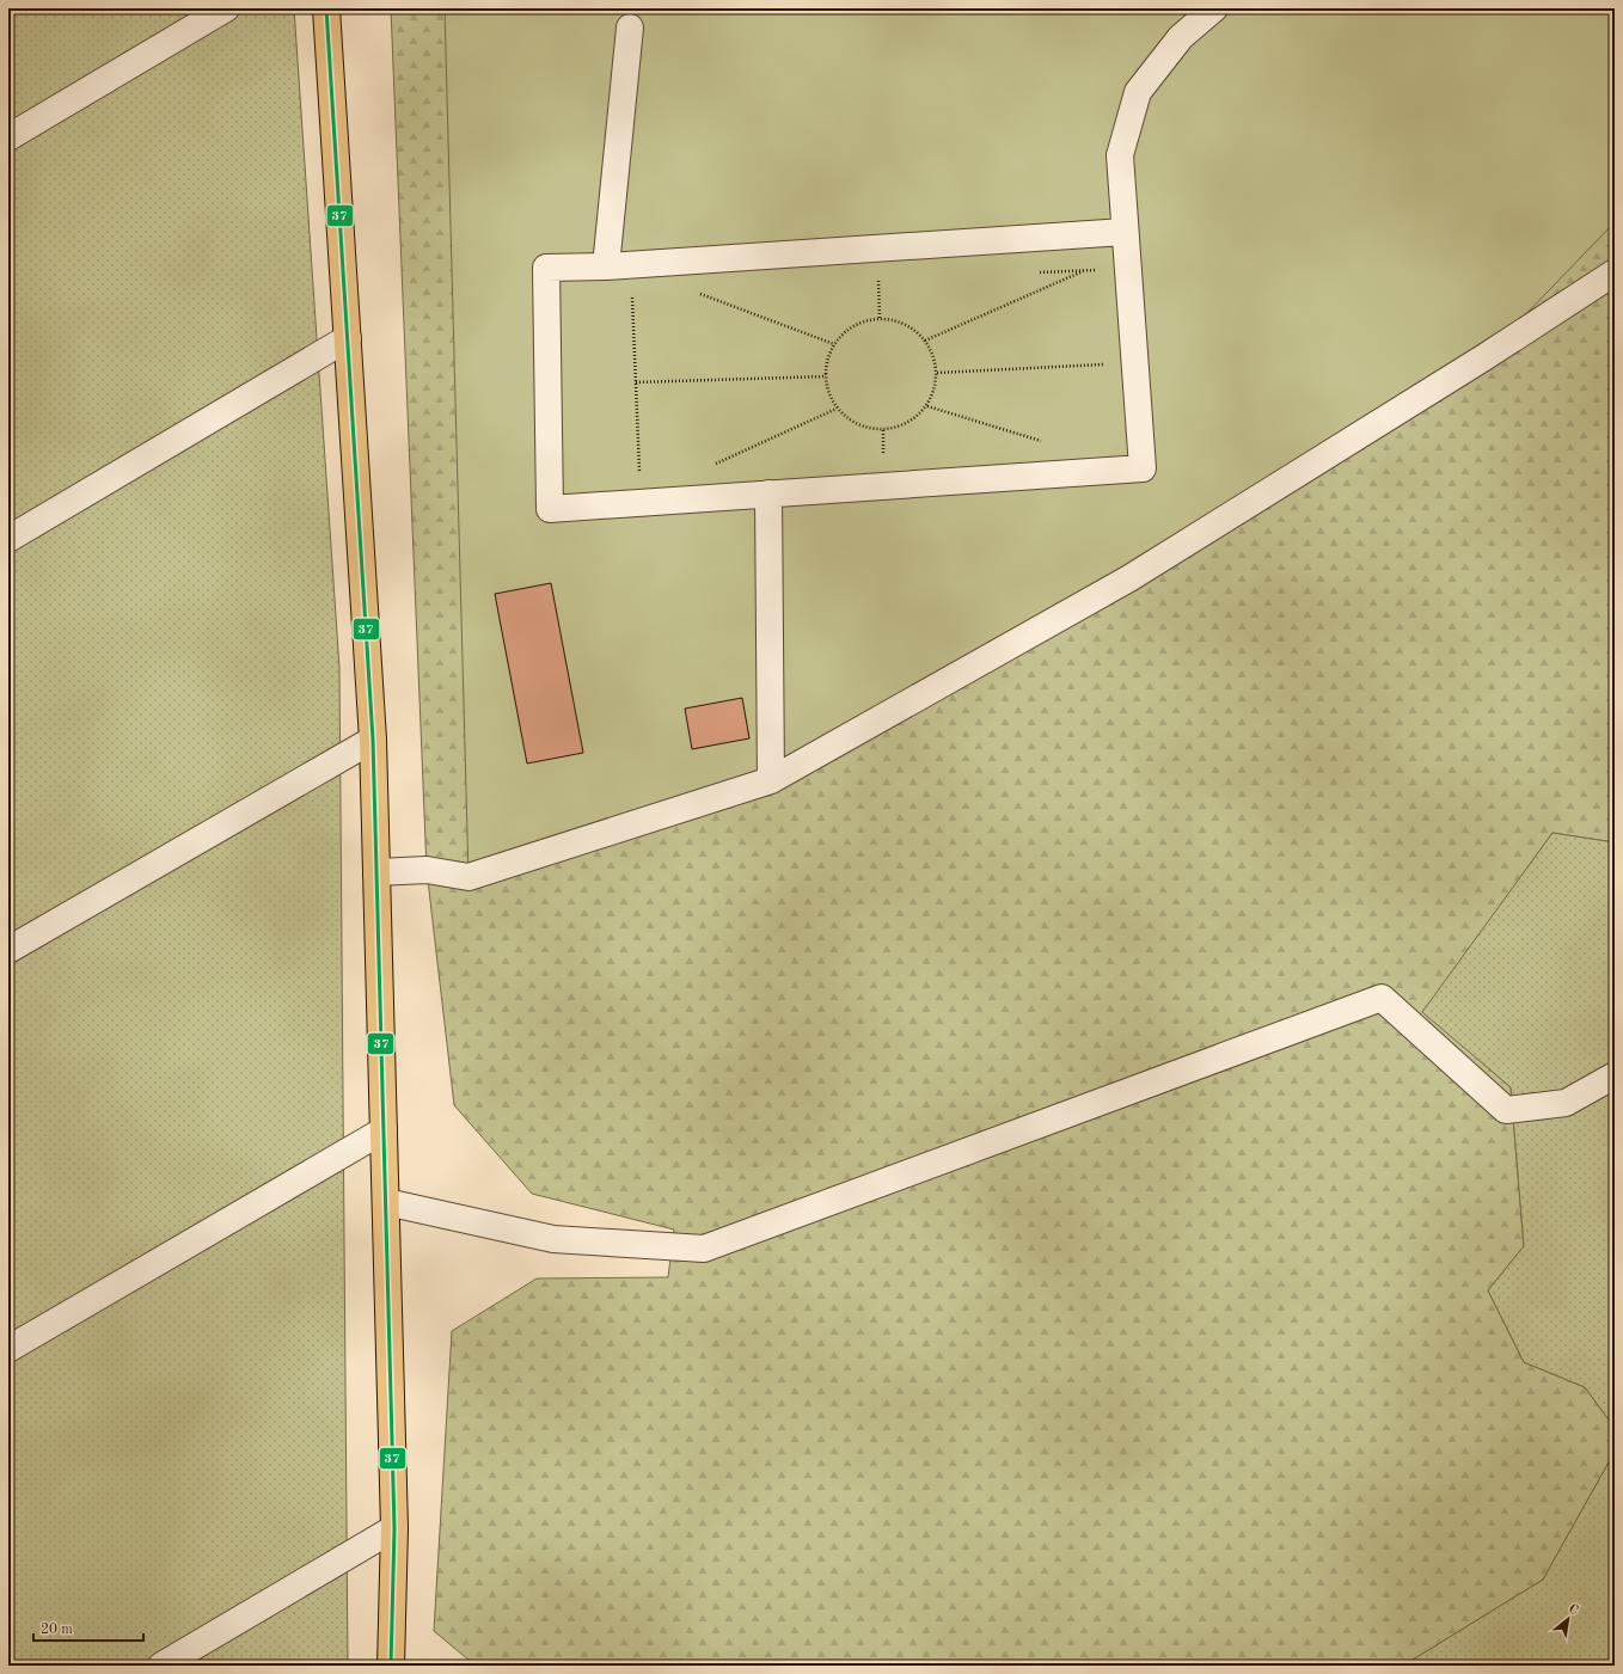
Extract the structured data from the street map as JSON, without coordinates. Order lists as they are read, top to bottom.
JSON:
{
  "lines": ["transit line 37"],
  "scale_bar": "20 m",
  "north": "top right"
}
